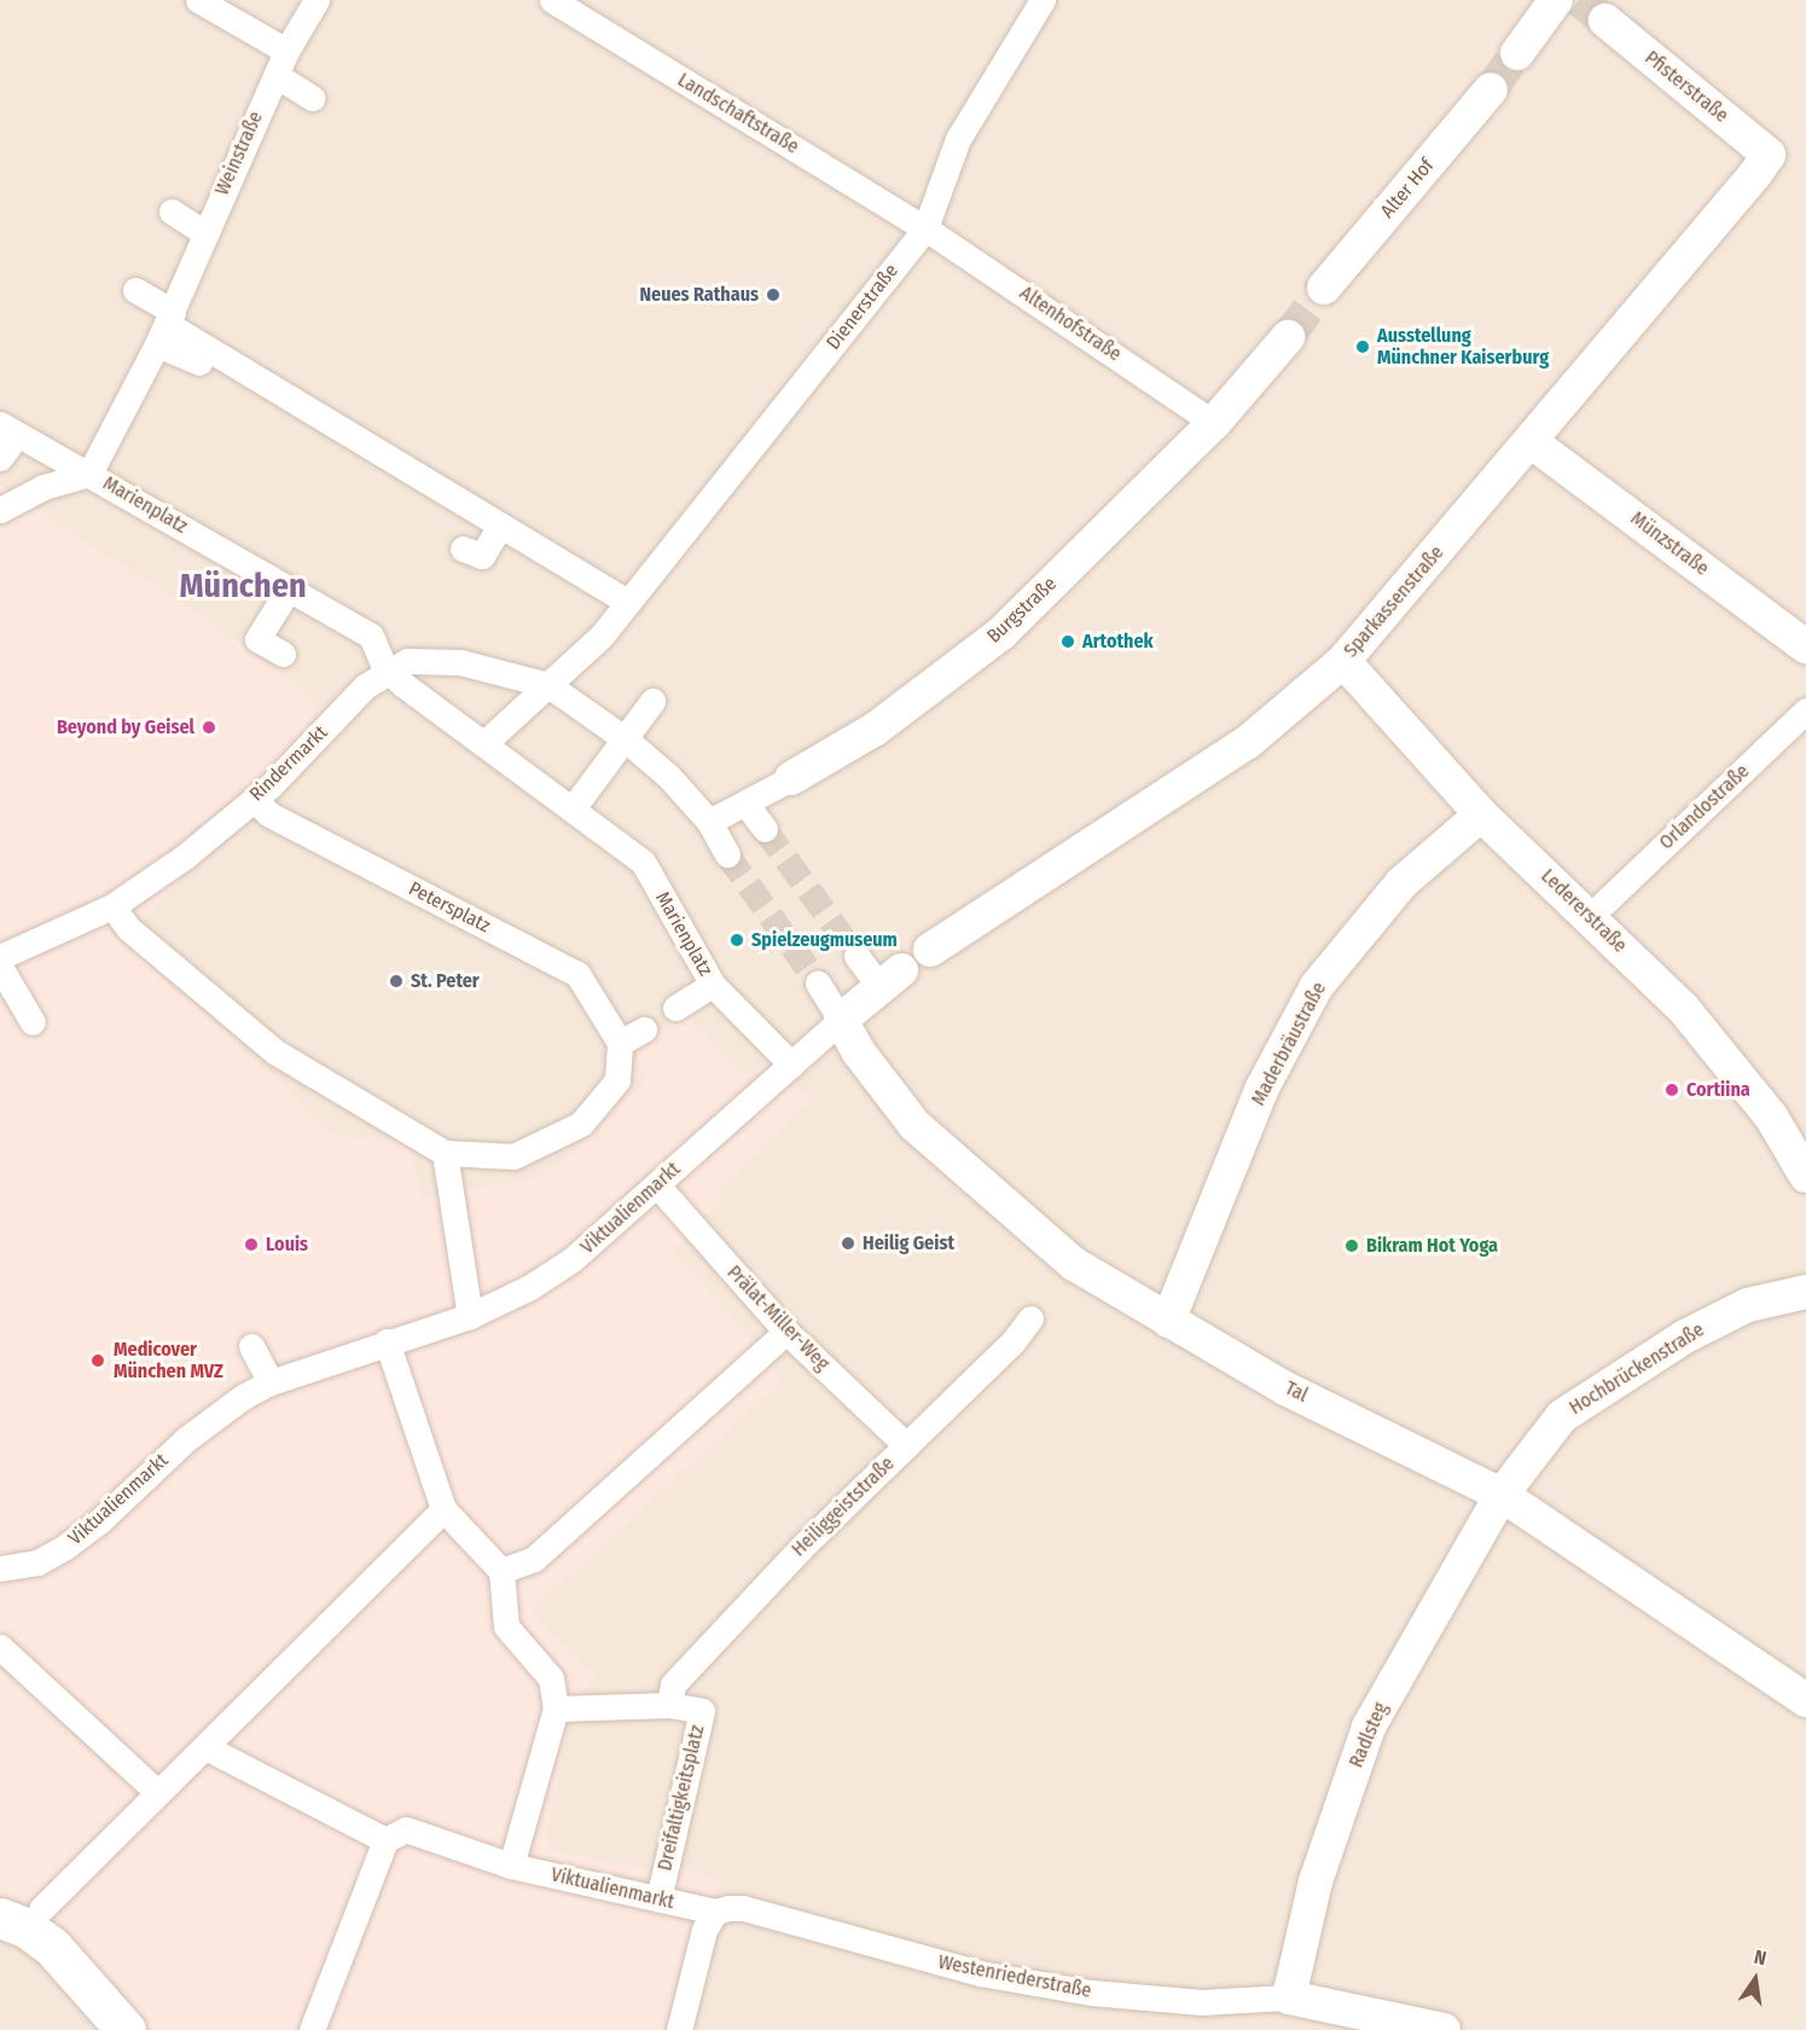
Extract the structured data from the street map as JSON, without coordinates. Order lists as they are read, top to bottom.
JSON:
{
  "streets": {
    "street": [
      "Pfisterstraße",
      "Landschaftstraße",
      "Weinstraße",
      "Alter Hof",
      "Dienerstraße",
      "Altenhofstraße",
      "Marienplatz",
      "Münzstraße",
      "Sparkassenstraße",
      "Burgstraße",
      "Rindermarkt",
      "Orlandostraße",
      "Petersplatz",
      "Ledererstraße",
      "Maderbräustraße",
      "Viktualienmarkt",
      "Prälat-Miller-Weg",
      "Hochbrückenstraße",
      "Tal",
      "Heiliggeiststraße",
      "Radlsteg",
      "Dreifaltigkeitsplatz",
      "Westenriederstraße"
    ]
  },
  "crossings": [
    ["Pfisterstraße", "Sparkassenstraße"],
    ["Landschaftstraße", "Dienerstraße"],
    ["Landschaftstraße", "Altenhofstraße"],
    ["Weinstraße", "Marienplatz"],
    ["Dienerstraße", "Altenhofstraße"],
    ["Altenhofstraße", "Burgstraße"],
    ["Marienplatz", "Rindermarkt"],
    ["Marienplatz", "Viktualienmarkt"],
    ["Münzstraße", "Sparkassenstraße"],
    ["Sparkassenstraße", "Ledererstraße"],
    ["Rindermarkt", "Petersplatz"],
    ["Ledererstraße", "Maderbräustraße"],
    ["Maderbräustraße", "Tal"],
    ["Viktualienmarkt", "Prälat-Miller-Weg"],
    ["Viktualienmarkt", "Tal"],
    ["Viktualienmarkt", "Dreifaltigkeitsplatz"],
    ["Viktualienmarkt", "Westenriederstraße"],
    ["Prälat-Miller-Weg", "Heiliggeiststraße"],
    ["Hochbrückenstraße", "Tal"],
    ["Hochbrückenstraße", "Radlsteg"],
    ["Tal", "Radlsteg"],
    ["Heiliggeiststraße", "Dreifaltigkeitsplatz"],
    ["Radlsteg", "Westenriederstraße"]
  ],
  "districts": ["München"],
  "places": [
    "Neues Rathaus",
    "Ausstellung Münchner Kaiserburg",
    "Artothek",
    "Beyond by Geisel",
    "Spielzeugmuseum",
    "St. Peter",
    "Cortiina",
    "Heilig Geist",
    "Louis",
    "Bikram Hot Yoga",
    "Medicover München MVZ"
  ],
  "north": "top"
}
